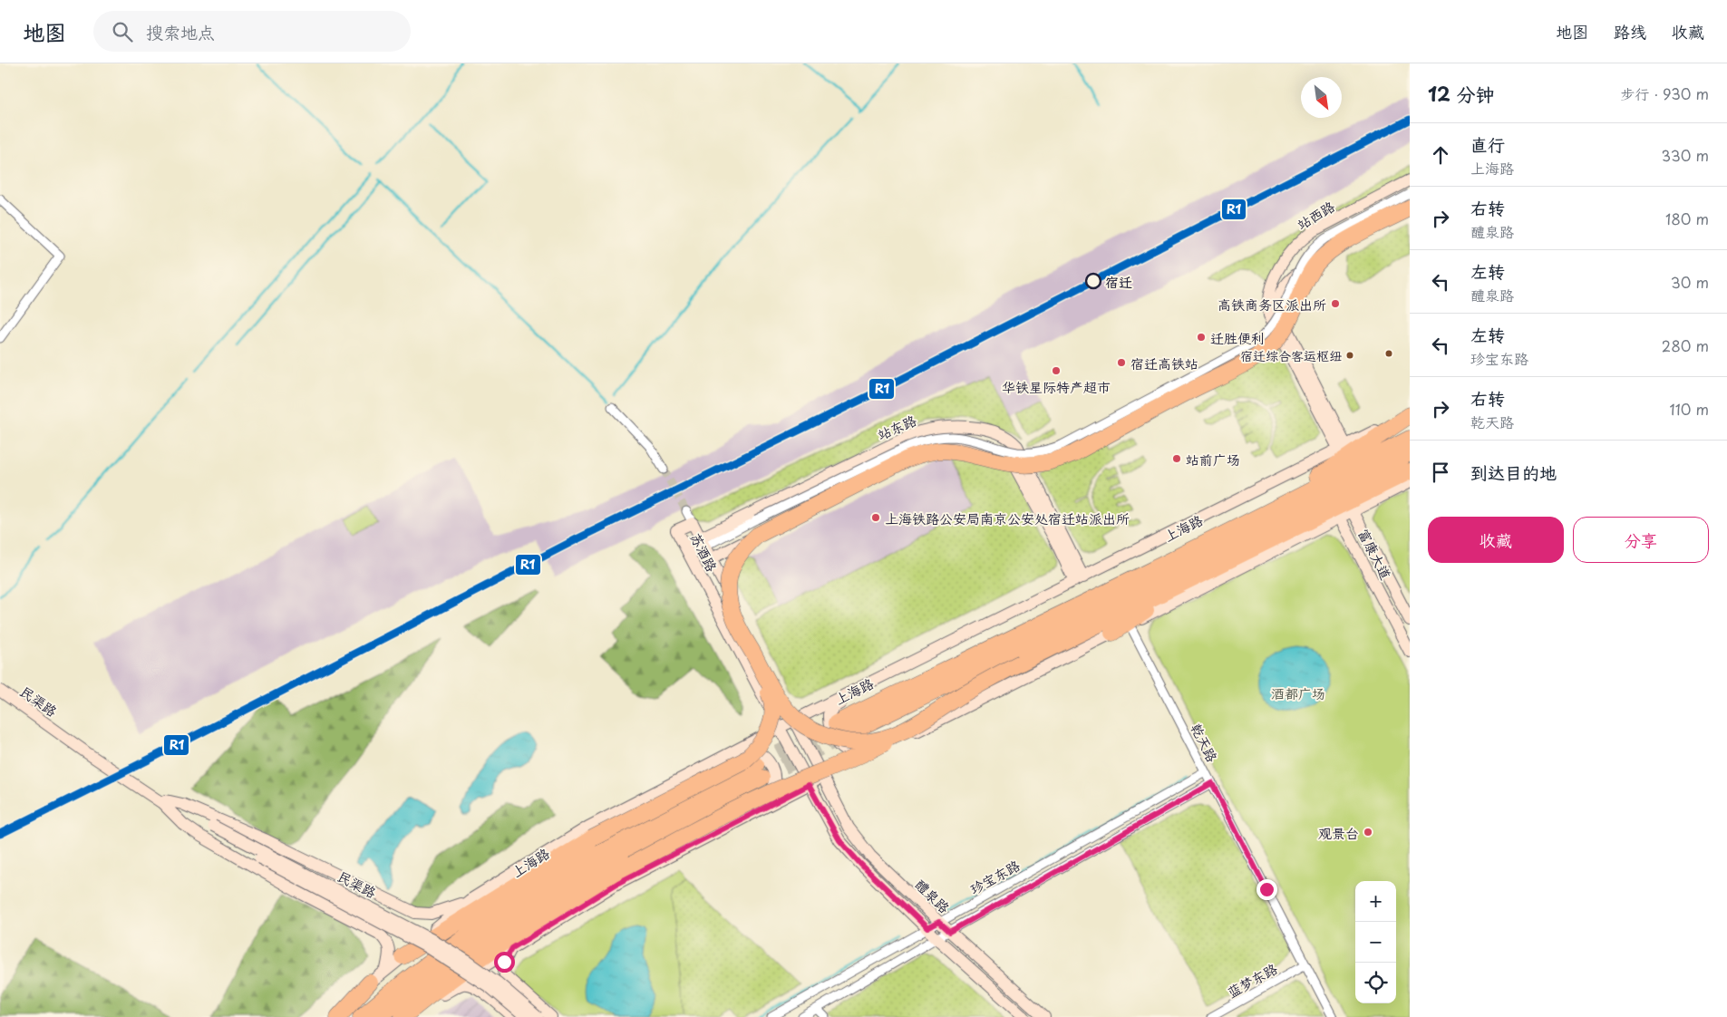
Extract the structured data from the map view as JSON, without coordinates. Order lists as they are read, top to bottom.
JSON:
{
  "streets": {
    "highway": ["上海路"],
    "main road": [
      "站西路",
      "站东路",
      "苏酒路",
      "富康大道",
      "民渠路",
      "醴泉路"
    ],
    "street": ["乾天路", "珍宝东路", "蓝梦东路"]
  },
  "crossings": [
    ["站西路", "上海路"],
    ["站东路", "上海路"],
    ["站东路", "苏酒路"],
    ["上海路", "苏酒路"],
    ["苏酒路", "醴泉路"],
    ["乾天路", "珍宝东路"],
    ["乾天路", "蓝梦东路"],
    ["珍宝东路", "醴泉路"]
  ],
  "parks": ["酒都广场"],
  "places": [
    "宿迁",
    "高铁商务区派出所",
    "迁胜便利",
    "宿迁综合客运枢纽",
    "宿迁高铁站",
    "华铁星际特产超市",
    "站前广场",
    "上海铁路公安局南京公安处宿迁站派出所",
    "观景台"
  ],
  "lines": ["transit line R1"],
  "north": "bottom right",
  "page": {
    "header": "地图",
    "search": "搜索地点",
    "nav": ["地图", "路线", "收藏"],
    "heading": ["12 分钟", "步行 · 930 m"],
    "list": [
      ["直行", "上海路", "330 m"],
      ["右转", "醴泉路", "180 m"],
      ["左转", "醴泉路", "30 m"],
      ["左转", "珍宝东路", "280 m"],
      ["右转", "乾天路", "110 m"],
      "到达目的地"
    ],
    "buttons": ["收藏", "分享"],
    "map_buttons": ["+", "−"]
  }
}
